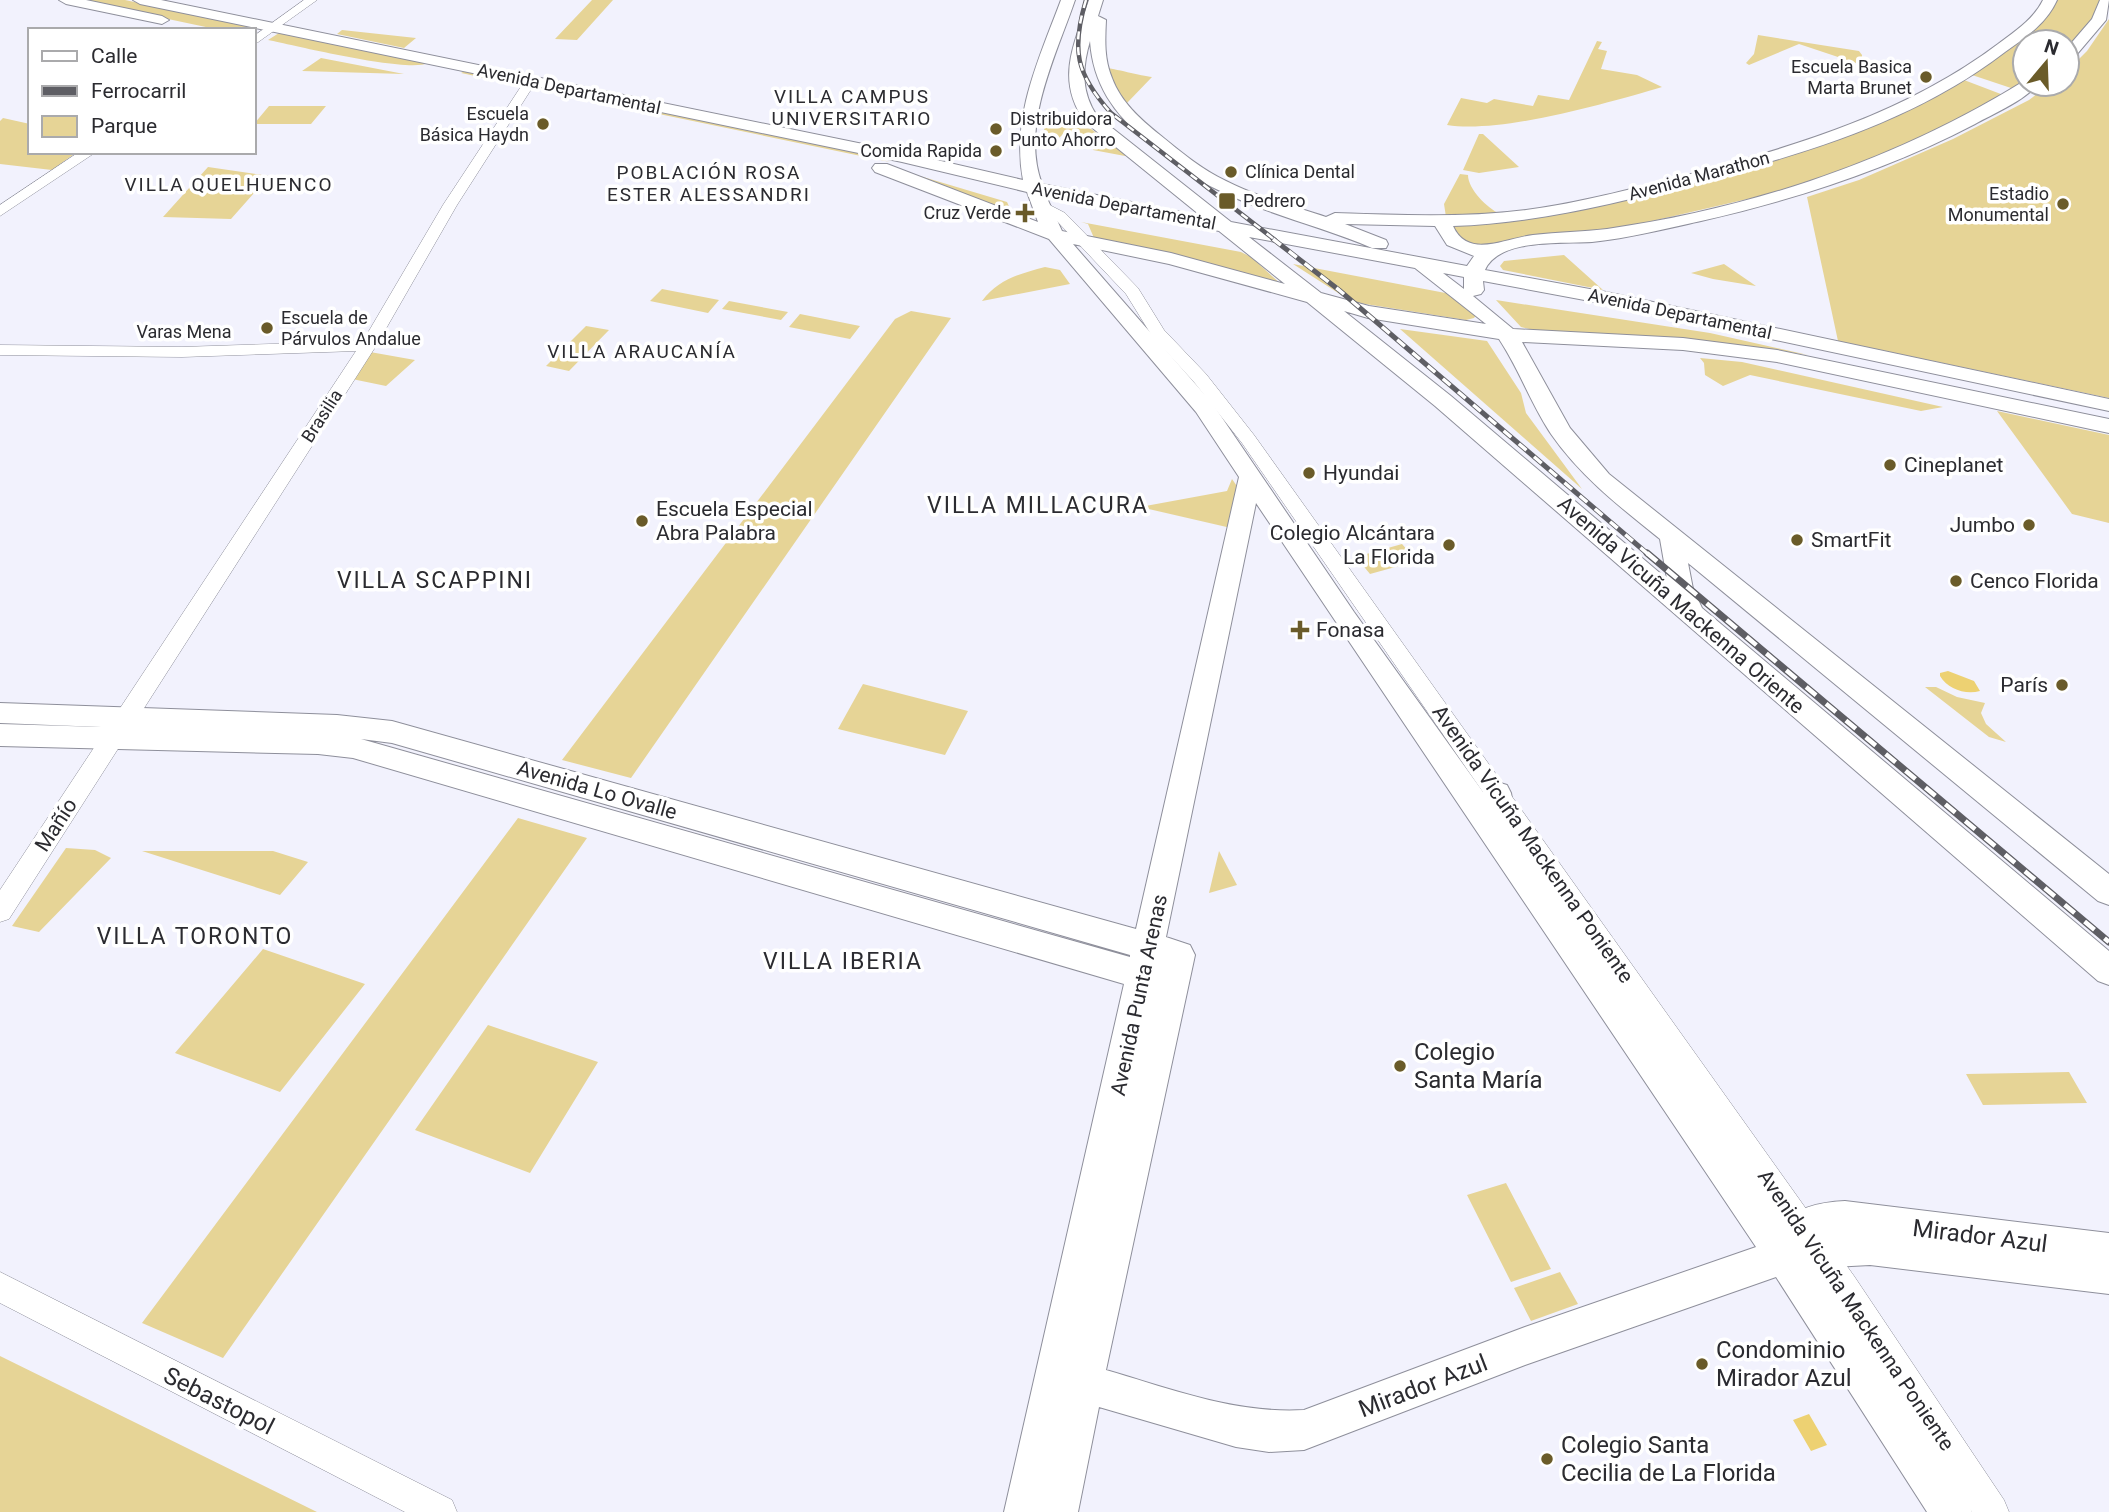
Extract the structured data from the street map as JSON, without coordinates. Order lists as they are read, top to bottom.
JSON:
{
  "streets": {
    "main road": [
      "Avenida Departamental",
      "Avenida Marathon",
      "Avenida Vicuña Mackenna Oriente",
      "Avenida Lo Ovalle",
      "Avenida Vicuña Mackenna Poniente",
      "Avenida Punta Arenas",
      "Mirador Azul"
    ],
    "street": [
      "Varas Mena",
      "Brasilia",
      "Mañío",
      "Sebastopol"
    ]
  },
  "crossings": [
    ["Avenida Departamental", "Brasilia"],
    ["Avenida Departamental", "Avenida Vicuña Mackenna Oriente"],
    ["Avenida Departamental", "Avenida Vicuña Mackenna Poniente"],
    ["Varas Mena", "Brasilia"],
    ["Brasilia", "Avenida Lo Ovalle"],
    ["Brasilia", "Mañío"],
    ["Avenida Lo Ovalle", "Mañío"],
    ["Avenida Lo Ovalle", "Avenida Punta Arenas"],
    ["Avenida Vicuña Mackenna Poniente", "Avenida Punta Arenas"],
    ["Avenida Vicuña Mackenna Poniente", "Mirador Azul"],
    ["Avenida Punta Arenas", "Mirador Azul"]
  ],
  "districts": [
    "VILLA CAMPUS UNIVERSITARIO",
    "POBLACIÓN ROSA ESTER ALESSANDRI",
    "VILLA QUELHUENCO",
    "VILLA ARAUCANÍA",
    "VILLA MILLACURA",
    "VILLA SCAPPINI",
    "VILLA TORONTO",
    "VILLA IBERIA"
  ],
  "places": {
    "other": [
      "Escuela Basica Marta Brunet",
      "Escuela Básica Haydn",
      "Distribuidora Punto Ahorro",
      "Comida Rapida",
      "Clínica Dental",
      "Estadio Monumental",
      "Escuela de Párvulos Andalue",
      "Cineplanet",
      "Hyundai",
      "Escuela Especial Abra Palabra",
      "Jumbo",
      "SmartFit",
      "Colegio Alcántara La Florida",
      "Cenco Florida",
      "París",
      "Colegio Santa María",
      "Condominio Mirador Azul",
      "Colegio Santa Cecilia de La Florida"
    ],
    "transit": ["Pedrero"],
    "health": ["Cruz Verde", "Fonasa"]
  },
  "legend": ["Calle", "Ferrocarril", "Parque"],
  "north": "top"
}
